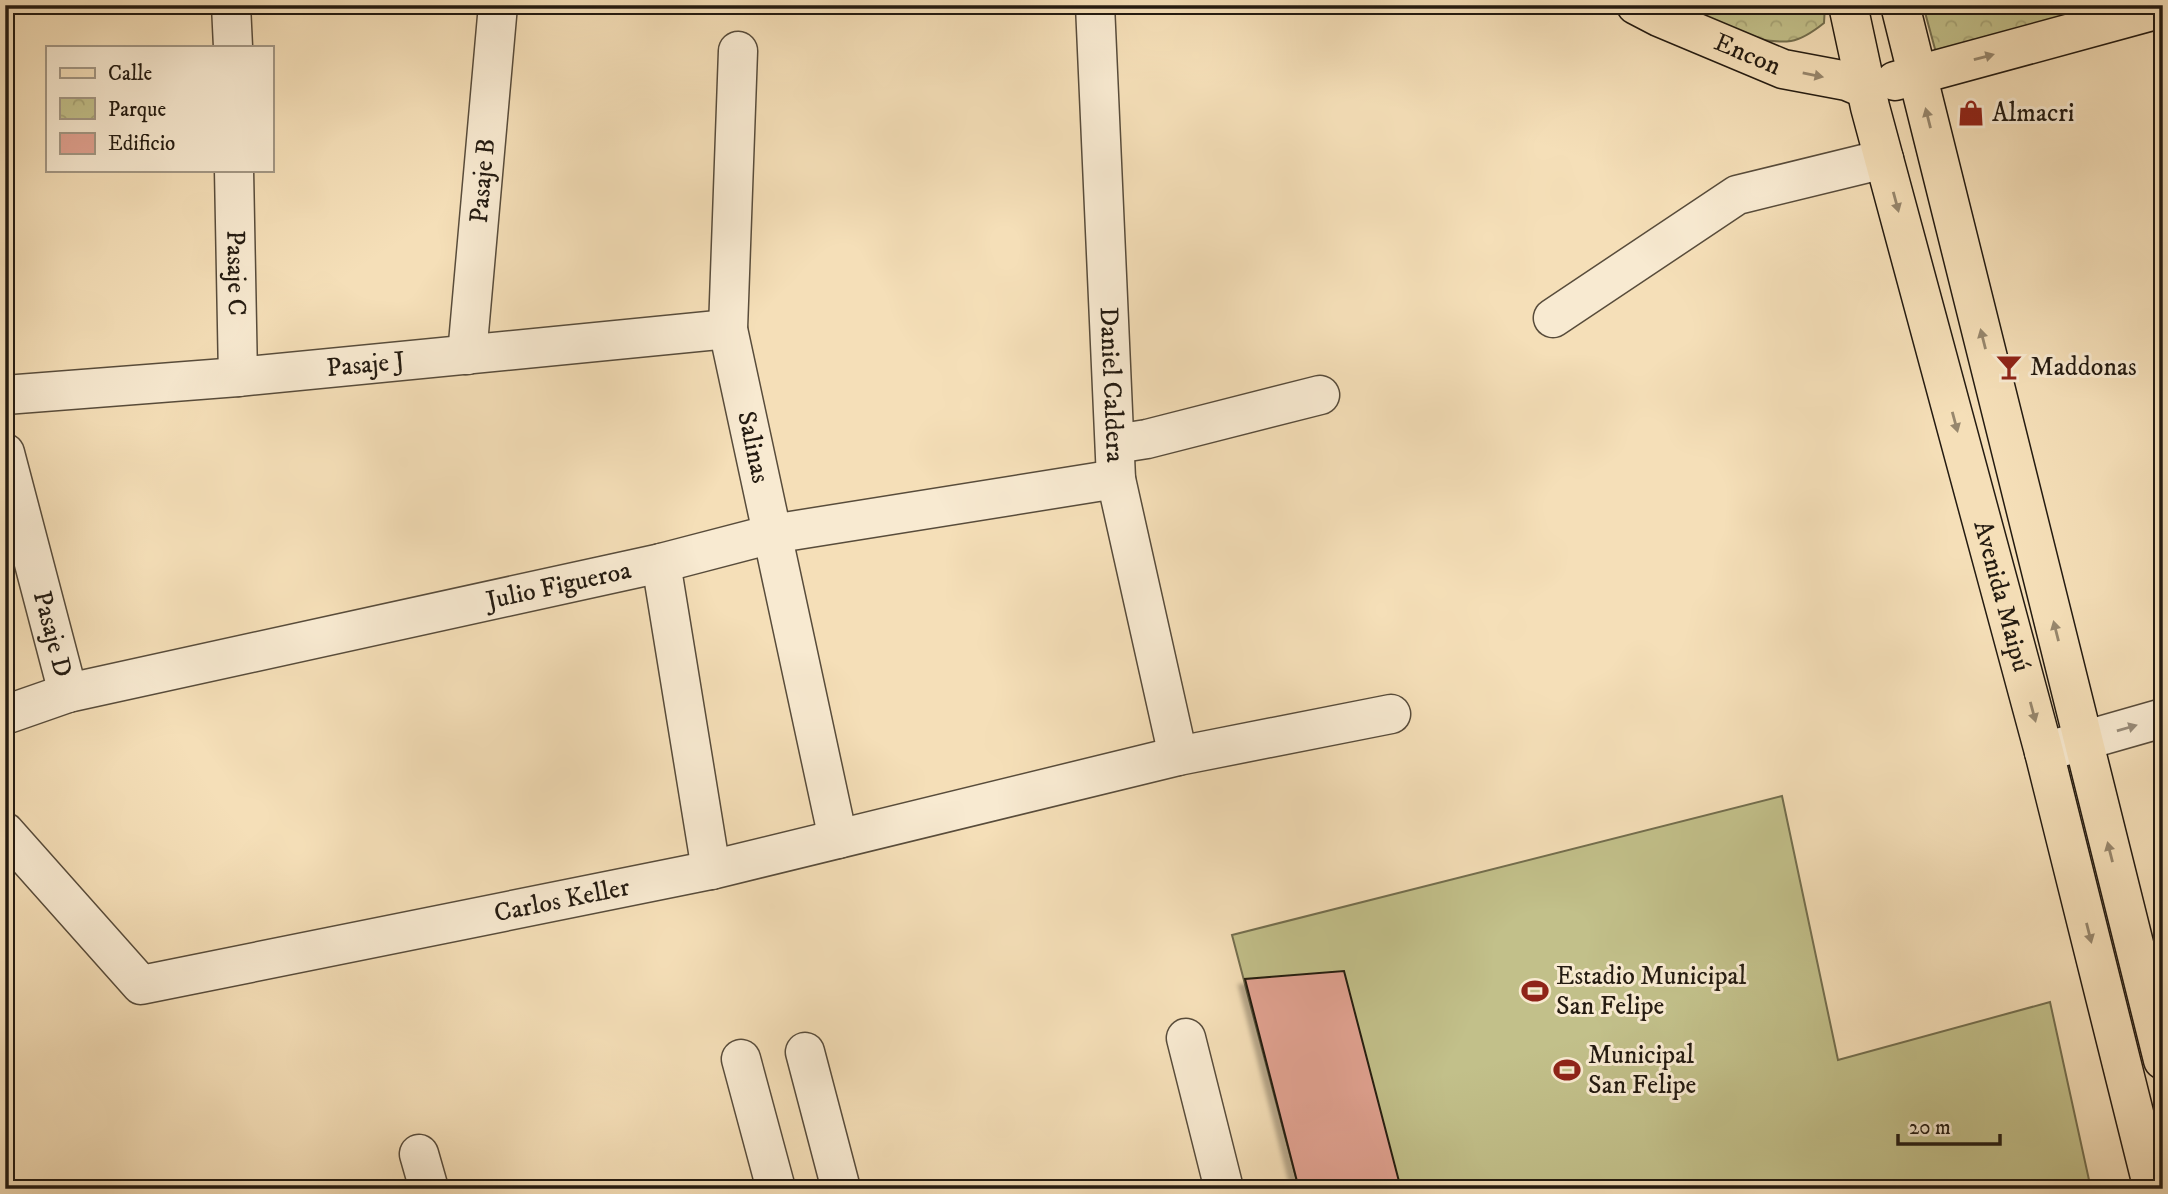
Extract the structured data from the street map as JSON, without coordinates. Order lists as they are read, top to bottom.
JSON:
{
  "streets": {
    "main road": ["Encon", "Avenida Maipú"],
    "street": [
      "Pasaje B",
      "Pasaje C",
      "Pasaje J",
      "Daniel Caldera",
      "Salinas",
      "Julio Figueroa",
      "Pasaje D",
      "Carlos Keller"
    ]
  },
  "crossings": [
    ["Encon", "Avenida Maipú"],
    ["Pasaje B", "Pasaje J"],
    ["Pasaje C", "Pasaje J"],
    ["Pasaje J", "Salinas"],
    ["Daniel Caldera", "Julio Figueroa"],
    ["Daniel Caldera", "Carlos Keller"],
    ["Salinas", "Julio Figueroa"],
    ["Salinas", "Carlos Keller"],
    ["Julio Figueroa", "Pasaje D"]
  ],
  "one_way": ["Encon"],
  "places": {
    "shop": ["Almacri"],
    "bar": ["Maddonas"],
    "sports": ["Estadio Municipal San Felipe", "Municipal San Felipe"]
  },
  "legend": ["Calle", "Parque", "Edificio"],
  "scale_bar": "20 m"
}
